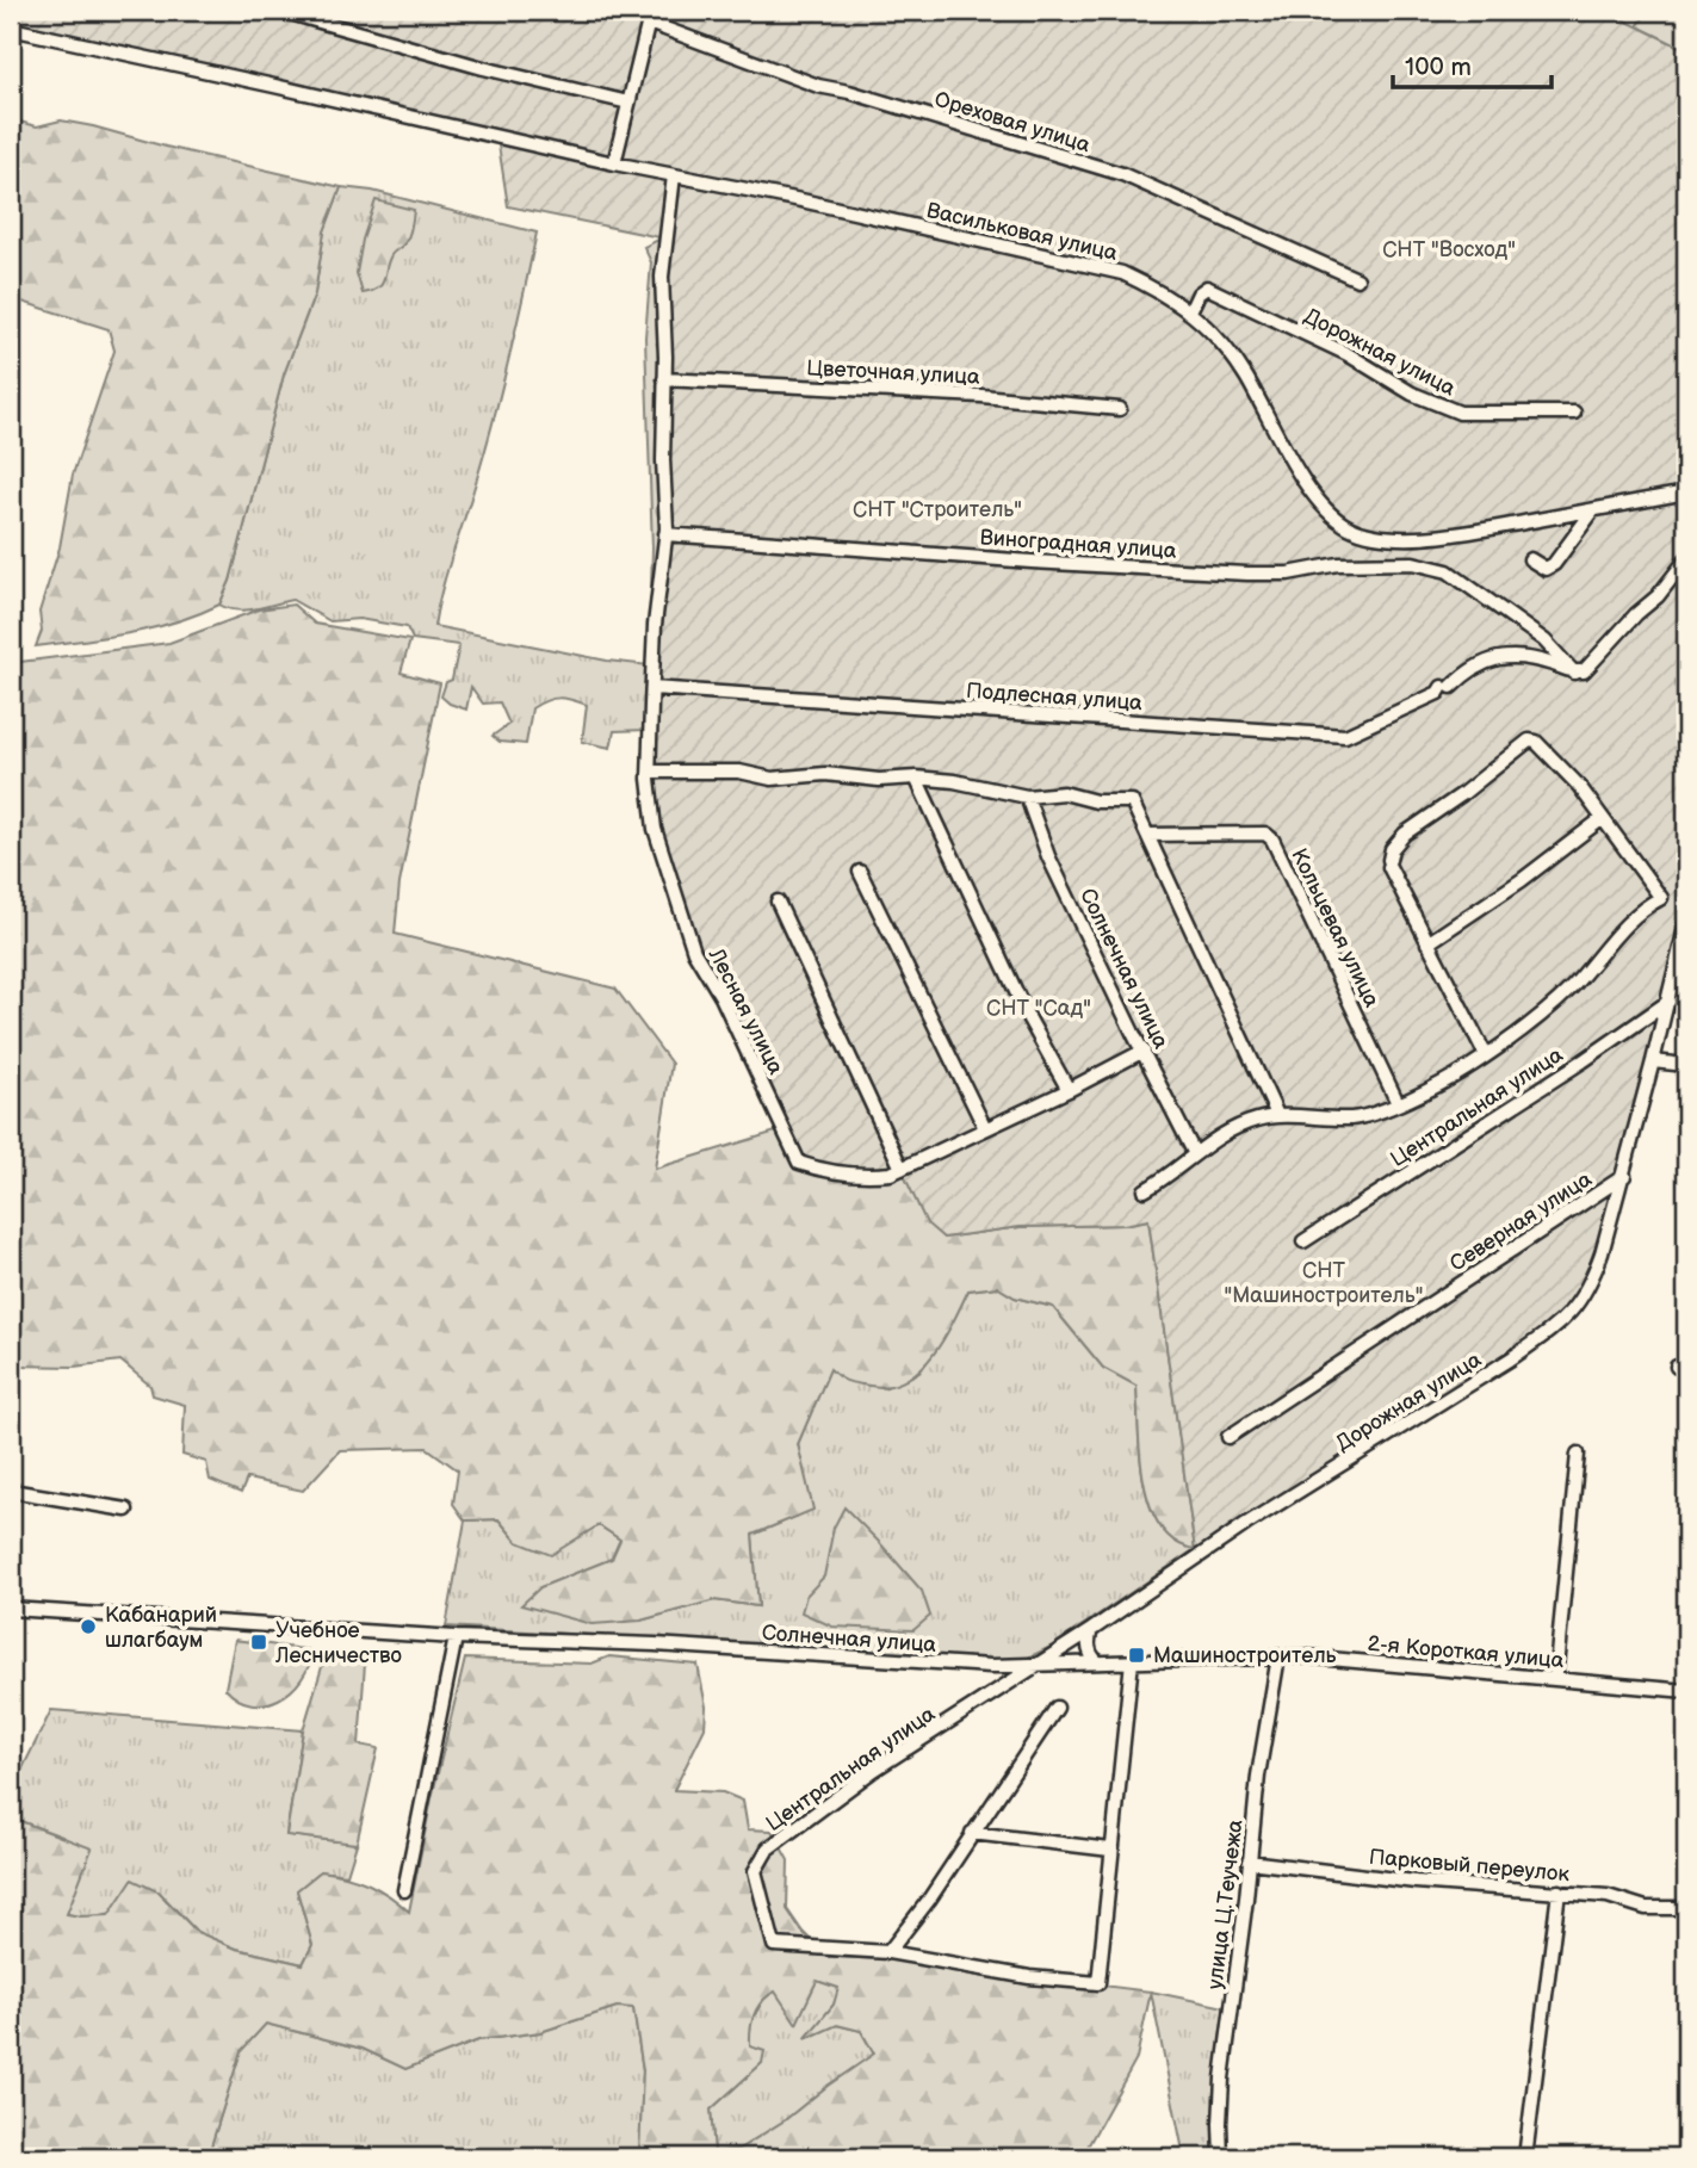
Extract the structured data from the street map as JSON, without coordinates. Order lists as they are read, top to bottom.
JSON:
{
  "streets": {
    "street": [
      "Ореховая улица",
      "Васильковая улица",
      "Дорожная улица",
      "Цветочная улица",
      "Виноградная улица",
      "Подлесная улица",
      "Кольцевая улица",
      "Солнечная улица",
      "Лесная улица",
      "Центральная улица",
      "Северная улица",
      "2-я Короткая улица",
      "Парковый переулок",
      "улица Ц.Теучежа"
    ]
  },
  "crossings": [
    ["Васильковая улица", "Дорожная улица"],
    ["Дорожная улица", "Солнечная улица"],
    ["Дорожная улица", "Центральная улица"],
    ["Дорожная улица", "Северная улица"],
    ["Дорожная улица", "2-я Короткая улица"],
    ["Виноградная улица", "Подлесная улица"],
    ["Солнечная улица", "Центральная улица"],
    ["Солнечная улица", "2-я Короткая улица"],
    ["Центральная улица", "2-я Короткая улица"],
    ["2-я Короткая улица", "улица Ц.Теучежа"],
    ["Парковый переулок", "улица Ц.Теучежа"]
  ],
  "parks": [
    "СНТ \"Восход\"",
    "СНТ \"Строитель\"",
    "СНТ \"Сад\"",
    "СНТ \"Машиностроитель\""
  ],
  "places": {
    "other": ["Кабанарий шлагбаум"],
    "transit": ["Учебное Лесничество", "Машиностроитель"]
  },
  "scale_bar": "100 m"
}
